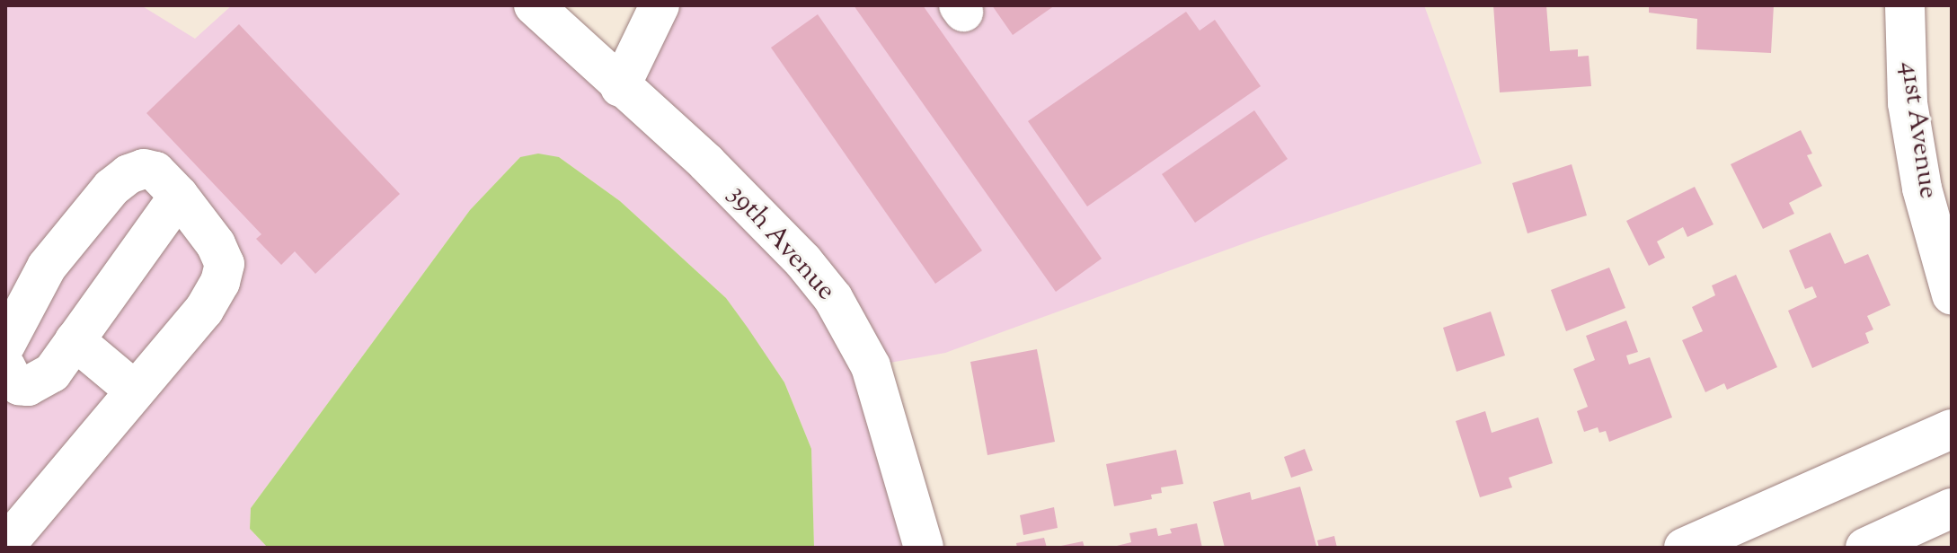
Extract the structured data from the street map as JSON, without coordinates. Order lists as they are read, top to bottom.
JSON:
{
  "streets": {
    "street": ["41st Avenue", "39th Avenue"]
  }
}
